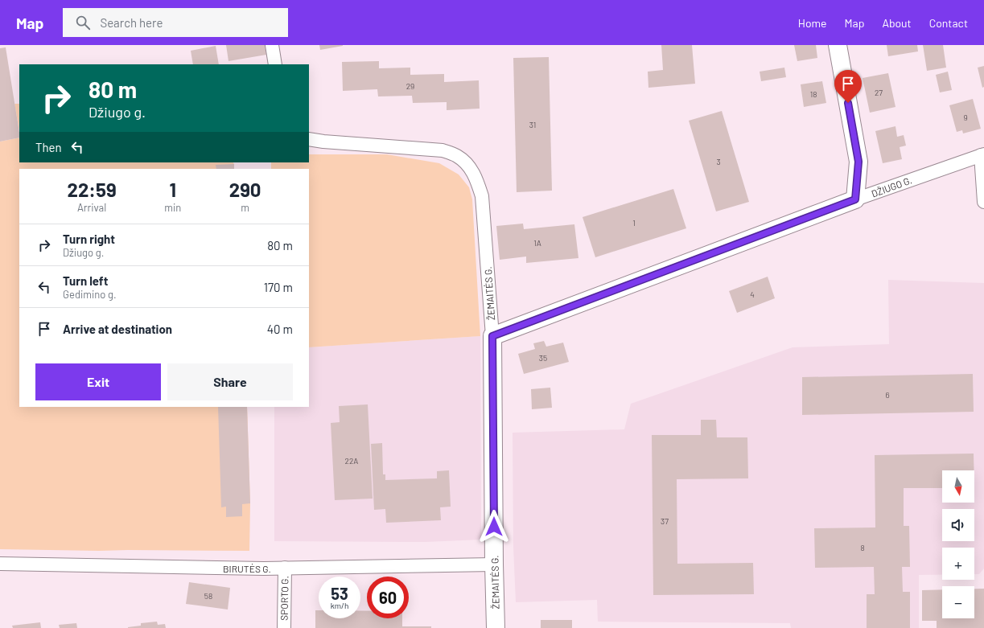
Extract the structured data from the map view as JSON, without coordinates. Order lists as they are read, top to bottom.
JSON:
{
  "streets": {
    "main road": ["DŽIUGO G.", "ŽEMAITĖS G."],
    "street": ["BIRUTĖS G.", "SPORTO G."]
  },
  "crossings": [
    ["DŽIUGO G.", "ŽEMAITĖS G."],
    ["ŽEMAITĖS G.", "BIRUTĖS G."],
    ["BIRUTĖS G.", "SPORTO G."]
  ],
  "house_numbers": [
    "29",
    "27",
    "18",
    "9",
    "31",
    "3",
    "1",
    "1A",
    "4",
    "35",
    "6",
    "22A",
    "37",
    "8",
    "58"
  ],
  "north": "bottom",
  "page": {
    "header": "Map",
    "search": "Search here",
    "nav": [
      "Home",
      "Map",
      "About",
      "Contact"
    ],
    "turn": ["80 m", "Džiugo g."],
    "then": "Then",
    "eta": [
      "22:59",
      "Arrival",
      "1",
      "min",
      "290",
      "m"
    ],
    "list": [
      {
        "name": "Turn right",
        "note": "Džiugo g.",
        "value": "80 m"
      },
      {
        "name": "Turn left",
        "note": "Gedimino g.",
        "value": "170 m"
      },
      {
        "name": "Arrive at destination",
        "value": "40 m"
      }
    ],
    "buttons": ["Exit", "Share"],
    "map_buttons": ["+", "−"],
    "speed": "53 km/h",
    "limit": "60"
  }
}
